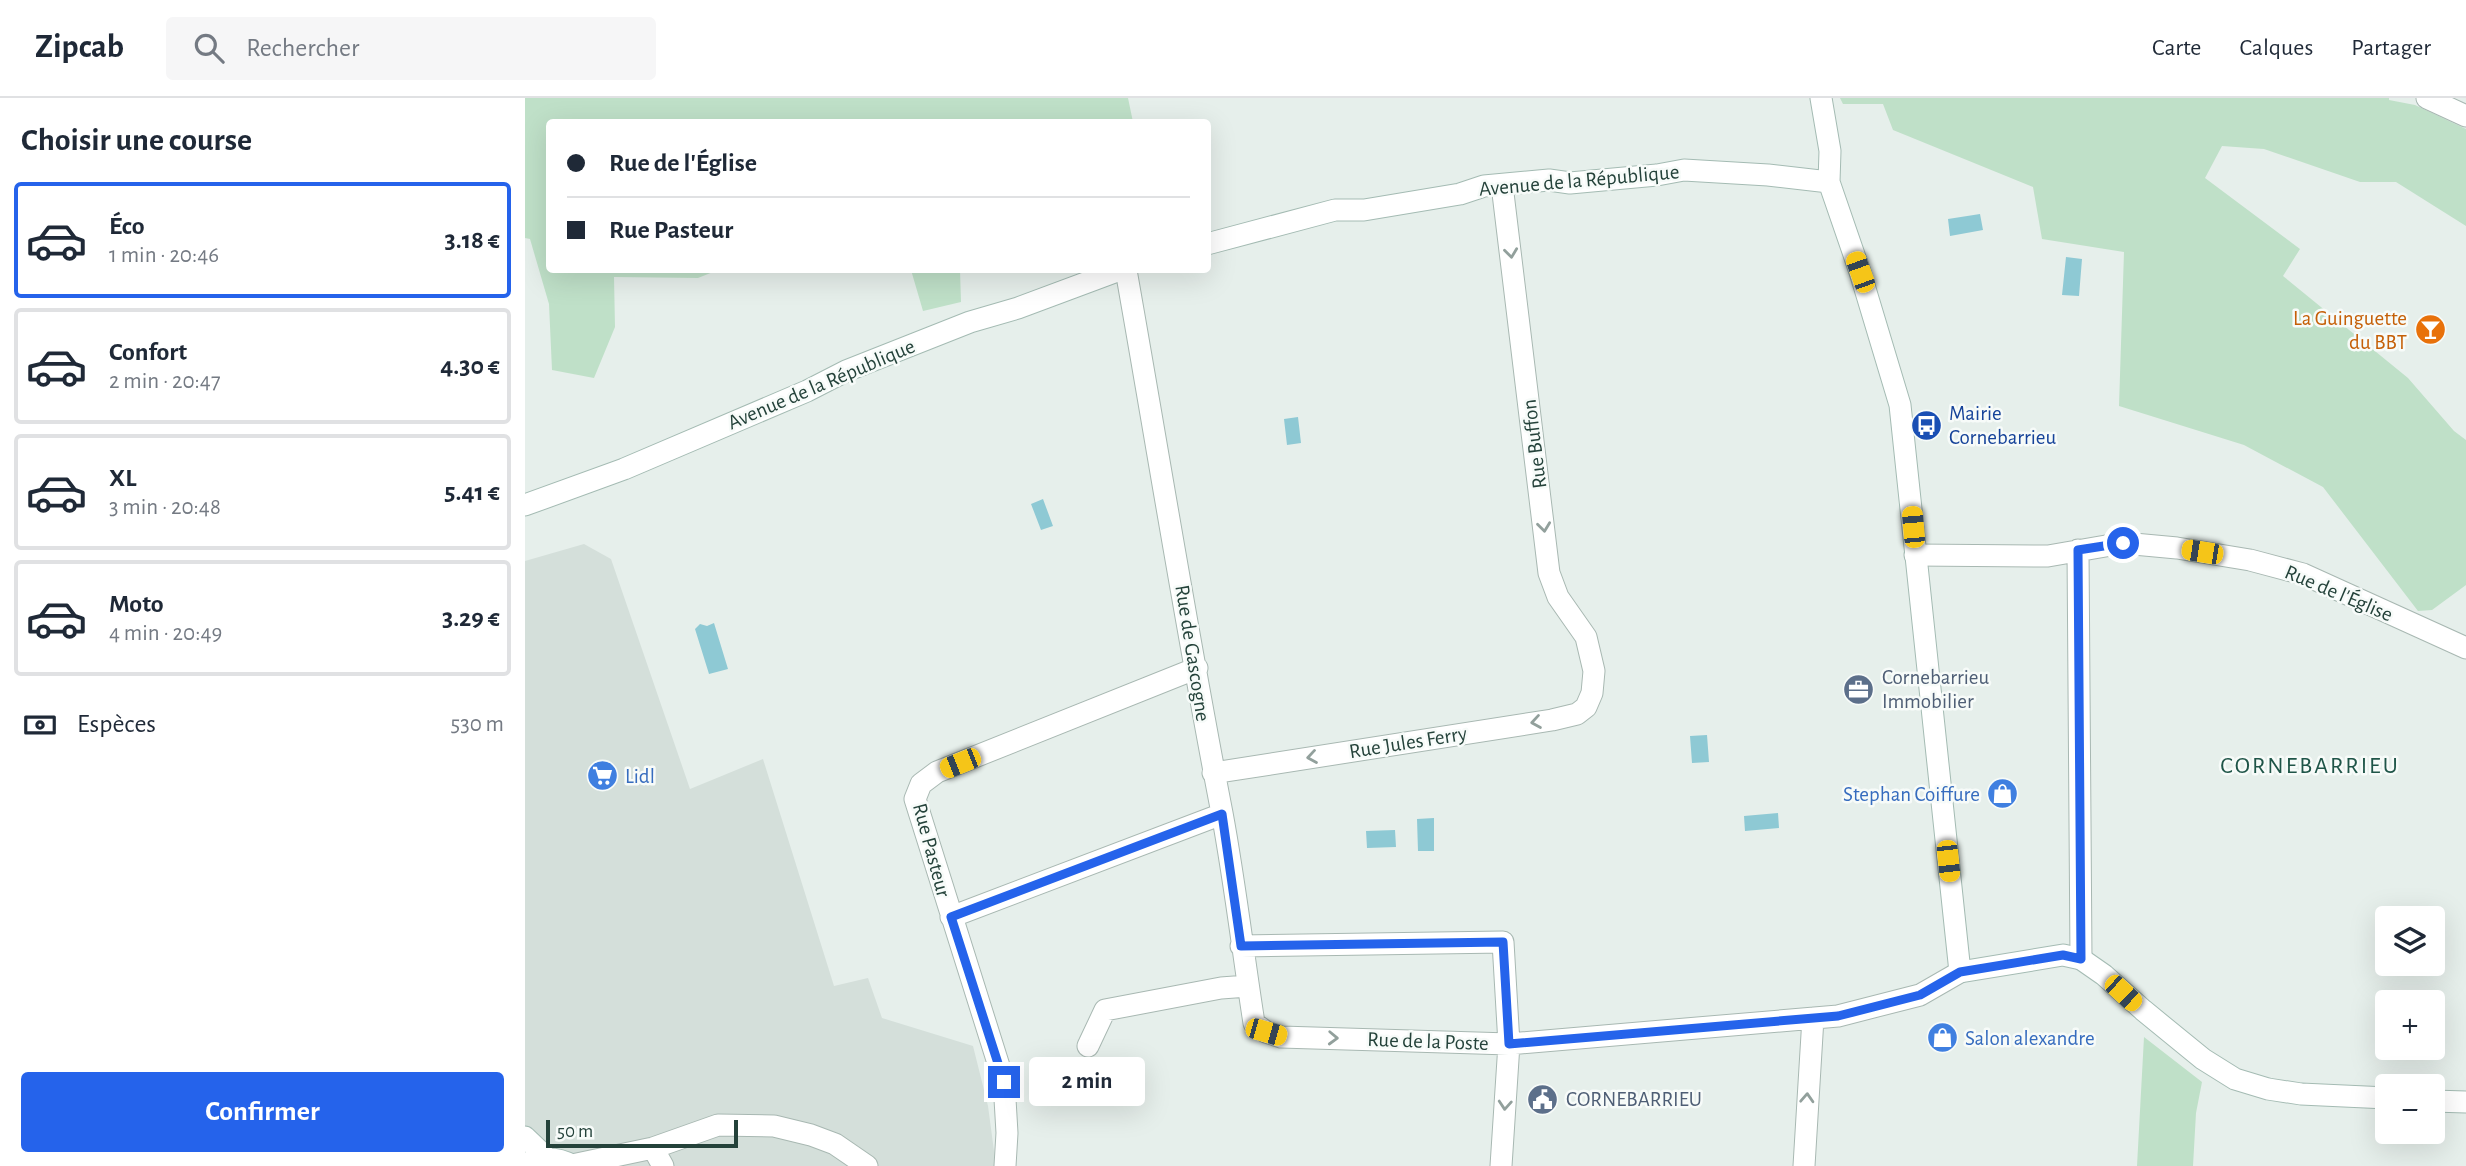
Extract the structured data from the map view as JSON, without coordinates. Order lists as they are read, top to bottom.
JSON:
{
  "streets": {
    "street": [
      "Avenue de la République",
      "Rue Buffon",
      "Rue de l'Église",
      "Rue de Gascogne",
      "Rue Jules Ferry",
      "Rue Pasteur",
      "Rue de la Poste"
    ]
  },
  "crossings": [
    ["Avenue de la République", "Rue Buffon"],
    ["Rue Buffon", "Rue Jules Ferry"],
    ["Rue de Gascogne", "Rue Jules Ferry"],
    ["Rue de Gascogne", "Rue Pasteur"],
    ["Rue de Gascogne", "Rue de la Poste"]
  ],
  "one_way": ["Rue Buffon", "Rue Jules Ferry"],
  "districts": ["CORNEBARRIEU"],
  "places": {
    "bar": ["La Guinguette du BBT"],
    "bus stop": ["Mairie Cornebarrieu"],
    "office": ["Cornebarrieu Immobilier"],
    "supermarket": ["Lidl"],
    "shop": ["Stephan Coiffure", "Salon alexandre"],
    "public building": ["CORNEBARRIEU"]
  },
  "scale_bar": "50 m",
  "page": {
    "header": "Zipcab",
    "search": "Rechercher",
    "nav": ["Carte", "Calques", "Partager"],
    "heading": "Choisir une course",
    "banner": ["Rue de l'Église", "Rue Pasteur"],
    "list": [
      {
        "name": "Éco",
        "note": "1 min · 20:46",
        "value": "3.18 €"
      },
      {
        "name": "Confort",
        "note": "2 min · 20:47",
        "value": "4.30 €"
      },
      {
        "name": "XL",
        "note": "3 min · 20:48",
        "value": "5.41 €"
      },
      {
        "name": "Moto",
        "note": "4 min · 20:49",
        "value": "3.29 €"
      }
    ],
    "pay": ["Espèces", "530 m"],
    "map_buttons": ["+", "−"],
    "bubble": "2 min",
    "buttons": "Confirmer",
    "scale": "50 m"
  }
}
